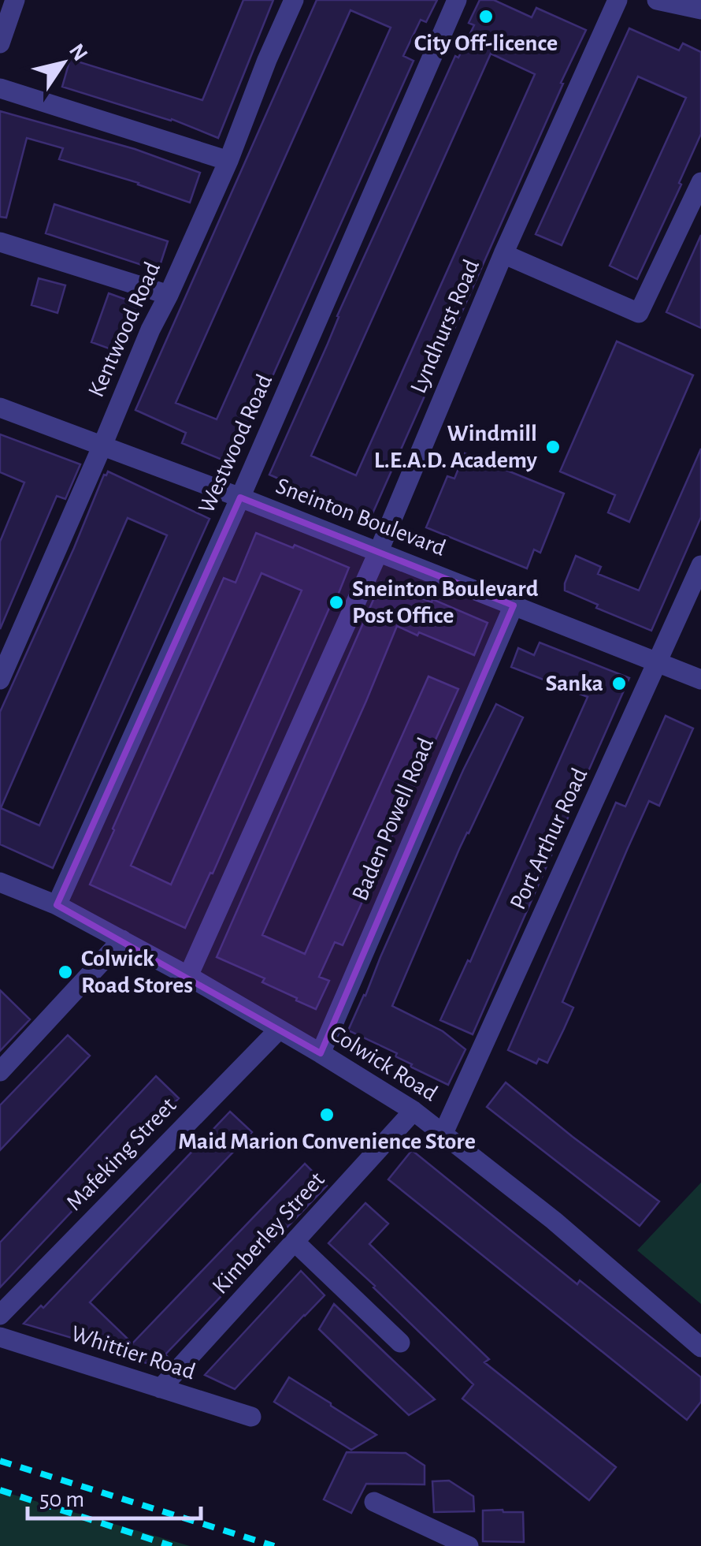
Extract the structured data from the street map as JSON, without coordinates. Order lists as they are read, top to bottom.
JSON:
{
  "streets": {
    "street": [
      "Lyndhurst Road",
      "Kentwood Road",
      "Westwood Road",
      "Sneinton Boulevard",
      "Baden Powell Road",
      "Port Arthur Road",
      "Colwick Road",
      "Mafeking Street",
      "Kimberley Street",
      "Whittier Road"
    ]
  },
  "crossings": [
    ["Lyndhurst Road", "Sneinton Boulevard"],
    ["Lyndhurst Road", "Colwick Road"],
    ["Kentwood Road", "Sneinton Boulevard"],
    ["Westwood Road", "Sneinton Boulevard"],
    ["Westwood Road", "Colwick Road"],
    ["Sneinton Boulevard", "Baden Powell Road"],
    ["Sneinton Boulevard", "Port Arthur Road"],
    ["Baden Powell Road", "Colwick Road"],
    ["Port Arthur Road", "Colwick Road"],
    ["Colwick Road", "Mafeking Street"],
    ["Colwick Road", "Kimberley Street"],
    ["Kimberley Street", "Whittier Road"]
  ],
  "places": [
    "City Off-licence",
    "Windmill L.E.A.D. Academy",
    "Sneinton Boulevard Post Office",
    "Sanka",
    "Colwick Road Stores",
    "Maid Marion Convenience Store"
  ],
  "scale_bar": "50 m",
  "north": "top right"
}
